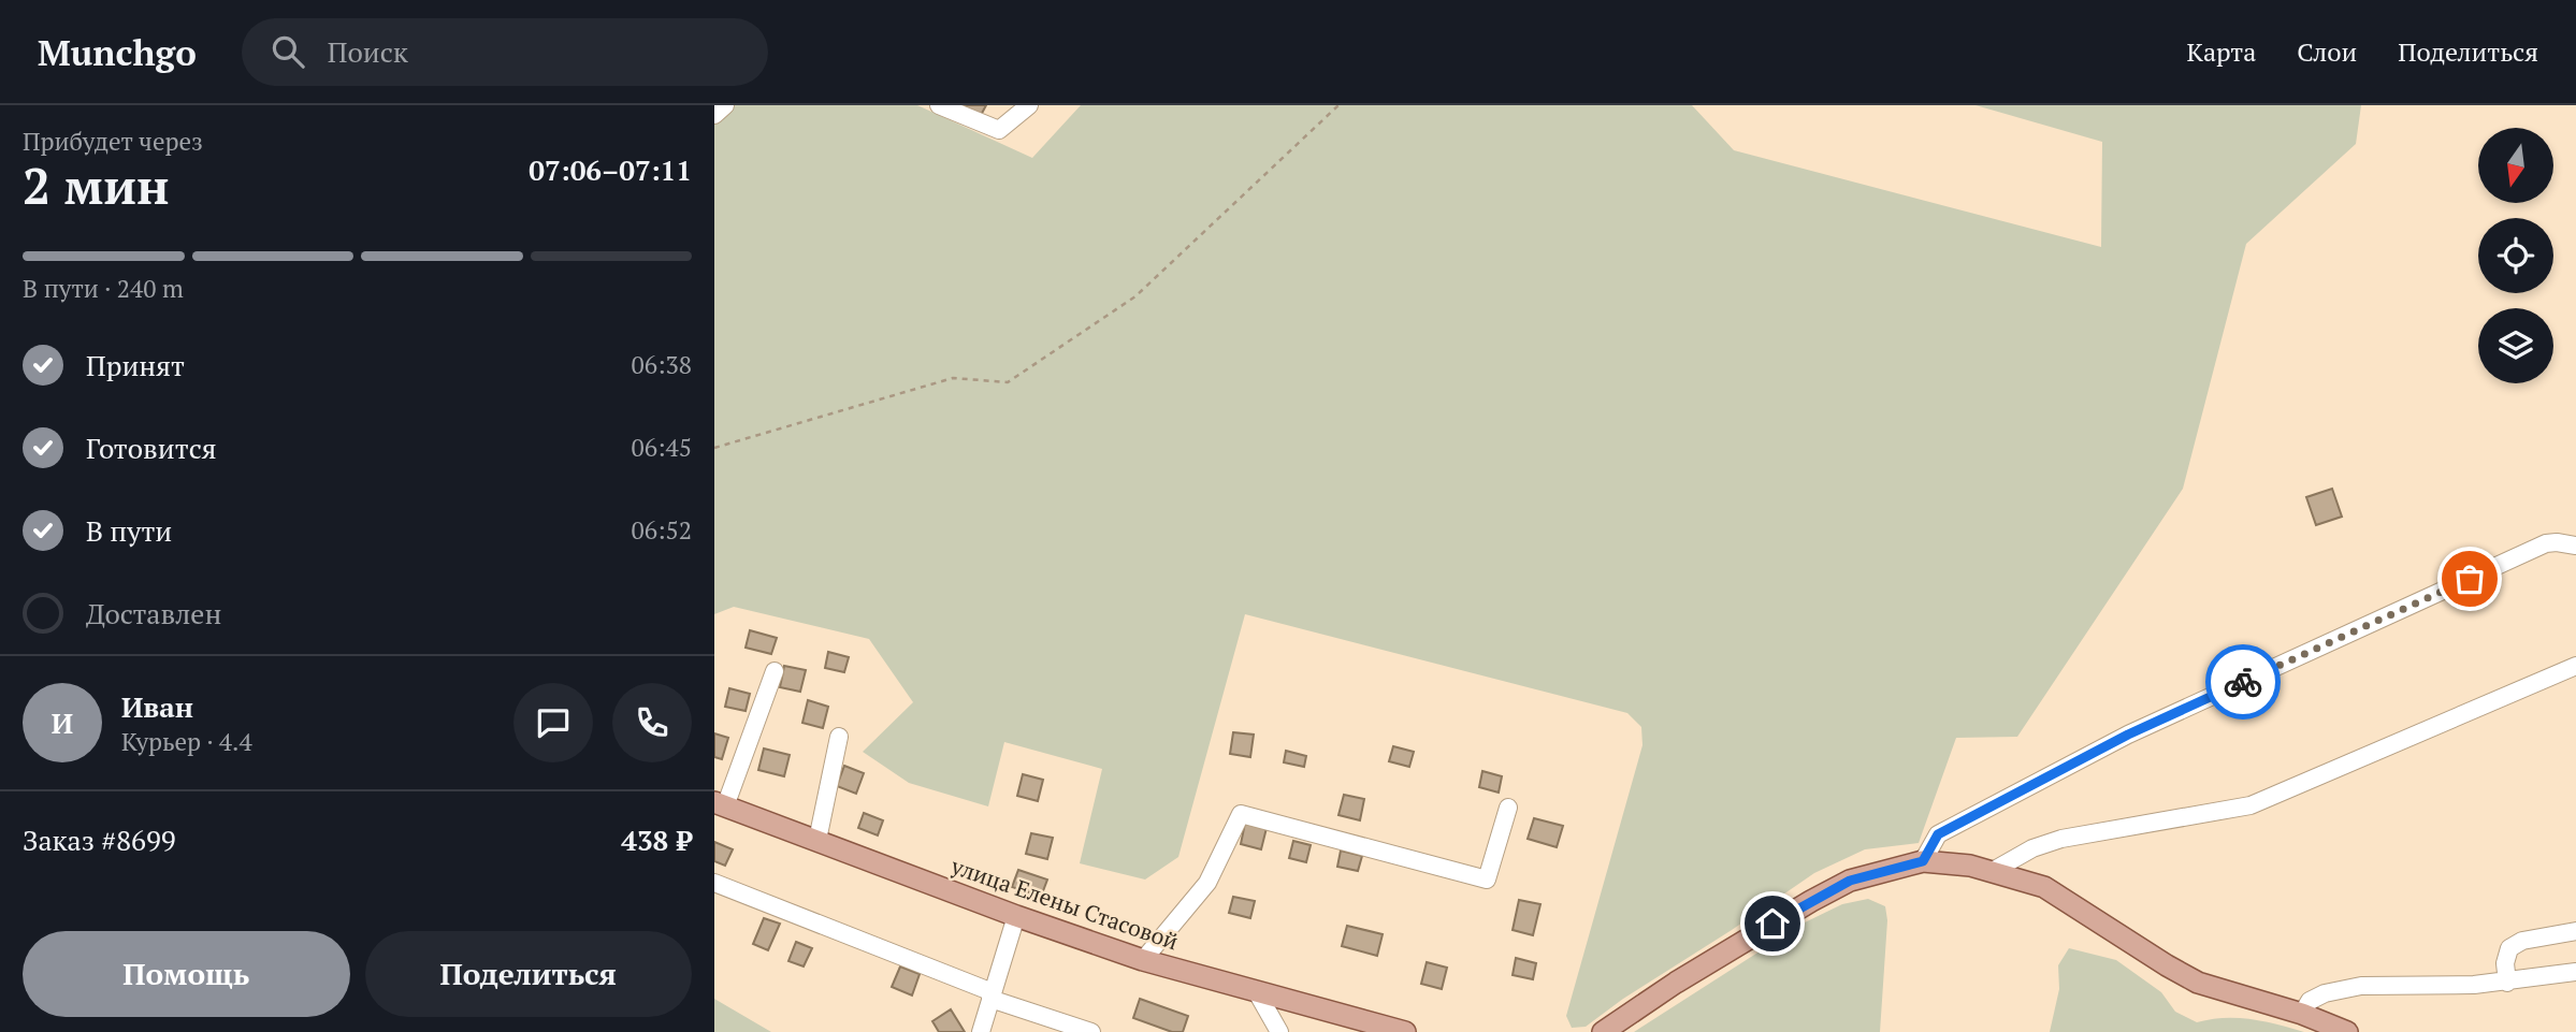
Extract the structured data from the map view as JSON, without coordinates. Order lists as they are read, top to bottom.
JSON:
{
  "streets": {
    "main road": ["улица Елены Стасовой"]
  },
  "north": "bottom",
  "page": {
    "header": "Munchgo",
    "search": "Поиск",
    "nav": ["Карта", "Слои", "Поделиться"],
    "heading": ["2 мин", "Прибудет через", "07:06–07:11"],
    "panel": [
      "Иван",
      "Курьер · 4.4",
      "Заказ #8699",
      "438 ₽"
    ],
    "bar": "В пути · 240 m",
    "list": [
      ["Принят", "06:38"],
      ["Готовится", "06:45"],
      ["В пути", "06:52"],
      "Доставлен"
    ],
    "round": "И",
    "buttons": ["Помощь", "Поделиться"]
  }
}
